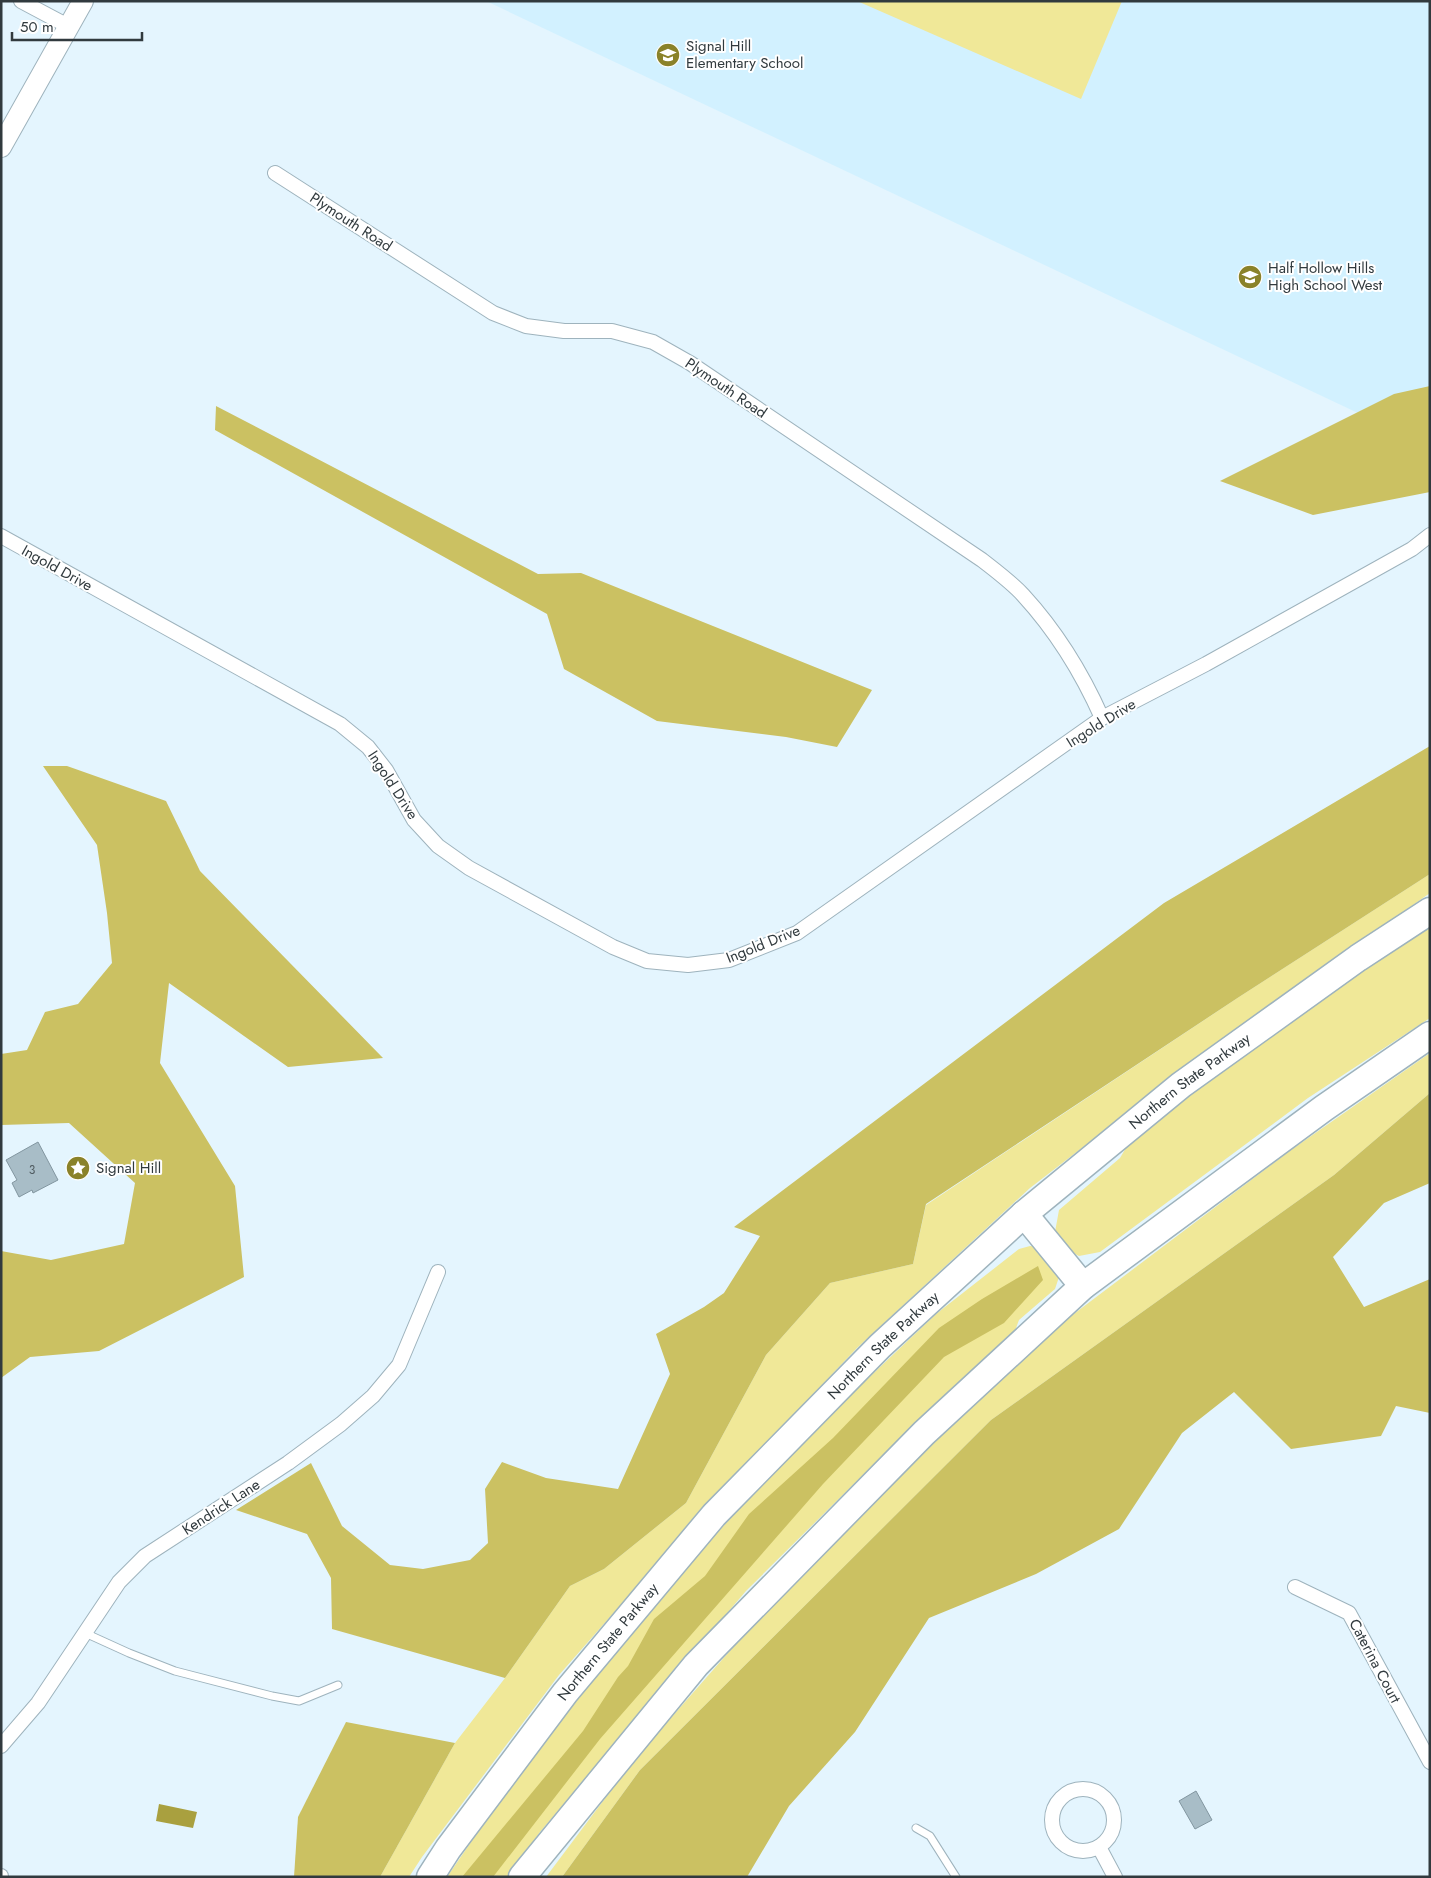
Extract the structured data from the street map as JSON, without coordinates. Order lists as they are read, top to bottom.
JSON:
{
  "streets": {
    "highway": ["Northern State Parkway"],
    "street": [
      "Plymouth Road",
      "Ingold Drive",
      "Kendrick Lane",
      "Caterina Court"
    ]
  },
  "crossings": [
    ["Plymouth Road", "Ingold Drive"]
  ],
  "places": {
    "school or university": ["Signal Hill Elementary School", "Half Hollow Hills High School West"],
    "place": ["Signal Hill"]
  },
  "house_numbers": ["3"],
  "scale_bar": "50 m"
}
